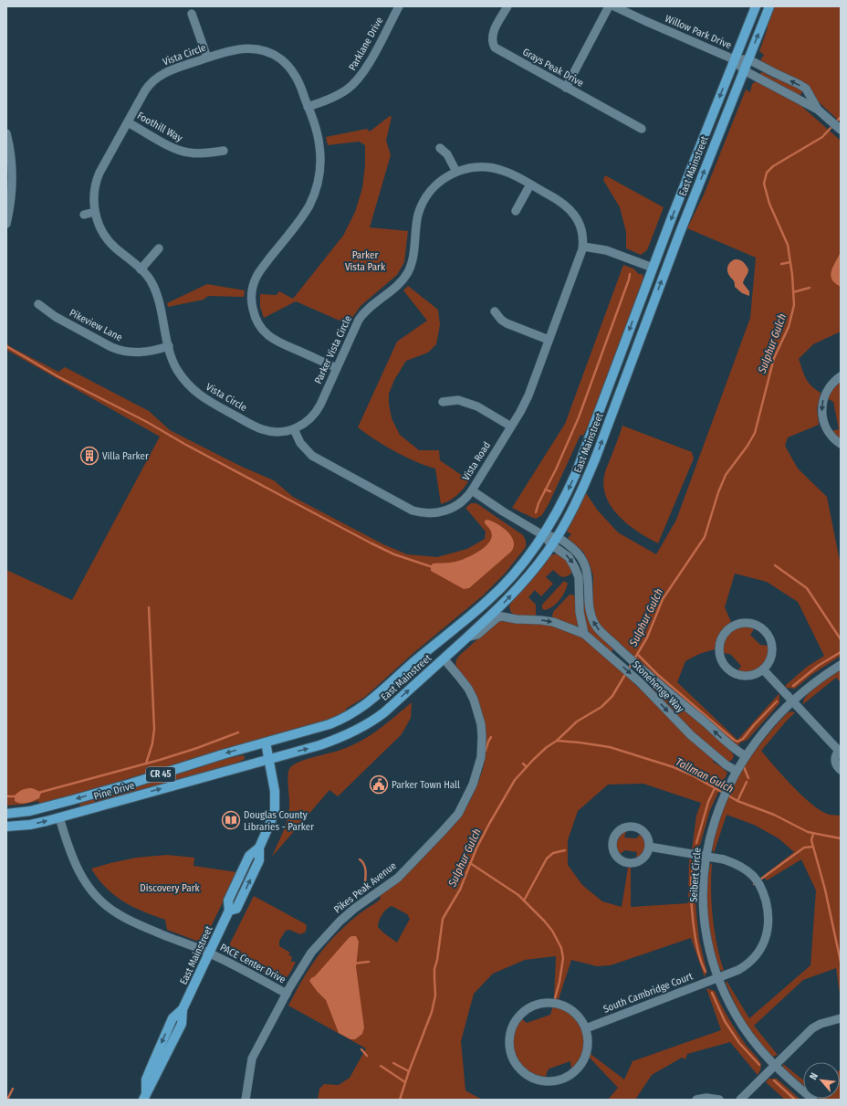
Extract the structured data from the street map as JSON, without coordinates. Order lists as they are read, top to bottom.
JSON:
{
  "streets": {
    "main road": ["East Mainstreet", "CR 45", "Pine Drive"],
    "street": [
      "Willow Park Drive",
      "Parklane Drive",
      "Vista Circle",
      "Grays Peak Drive",
      "Foothill Way",
      "Pikeview Lane",
      "Parker Vista Circle",
      "Vista Road",
      "Stonehenge Way",
      "Seibert Circle",
      "Pikes Peak Avenue",
      "PACE Center Drive",
      "South Cambridge Court"
    ]
  },
  "crossings": [
    ["Willow Park Drive", "East Mainstreet"],
    ["Parklane Drive", "Vista Circle"],
    ["Vista Circle", "Foothill Way"],
    ["Vista Circle", "Pikeview Lane"],
    ["Vista Circle", "Parker Vista Circle"],
    ["Vista Circle", "Vista Road"],
    ["East Mainstreet", "Stonehenge Way"],
    ["East Mainstreet", "Pine Drive"],
    ["East Mainstreet", "Pikes Peak Avenue"],
    ["East Mainstreet", "PACE Center Drive"],
    ["Parker Vista Circle", "Vista Road"],
    ["Vista Road", "Stonehenge Way"],
    ["Stonehenge Way", "Seibert Circle"],
    ["Pine Drive", "PACE Center Drive"],
    ["Seibert Circle", "South Cambridge Court"],
    ["Pikes Peak Avenue", "PACE Center Drive"]
  ],
  "water": ["Sulphur Gulch", "Tallman Gulch"],
  "parks": ["Parker Vista Park", "Discovery Park"],
  "places": {
    "building": ["Villa Parker"],
    "public building": ["Parker Town Hall"],
    "library": ["Douglas County Libraries - Parker"]
  },
  "north": "top left"
}
